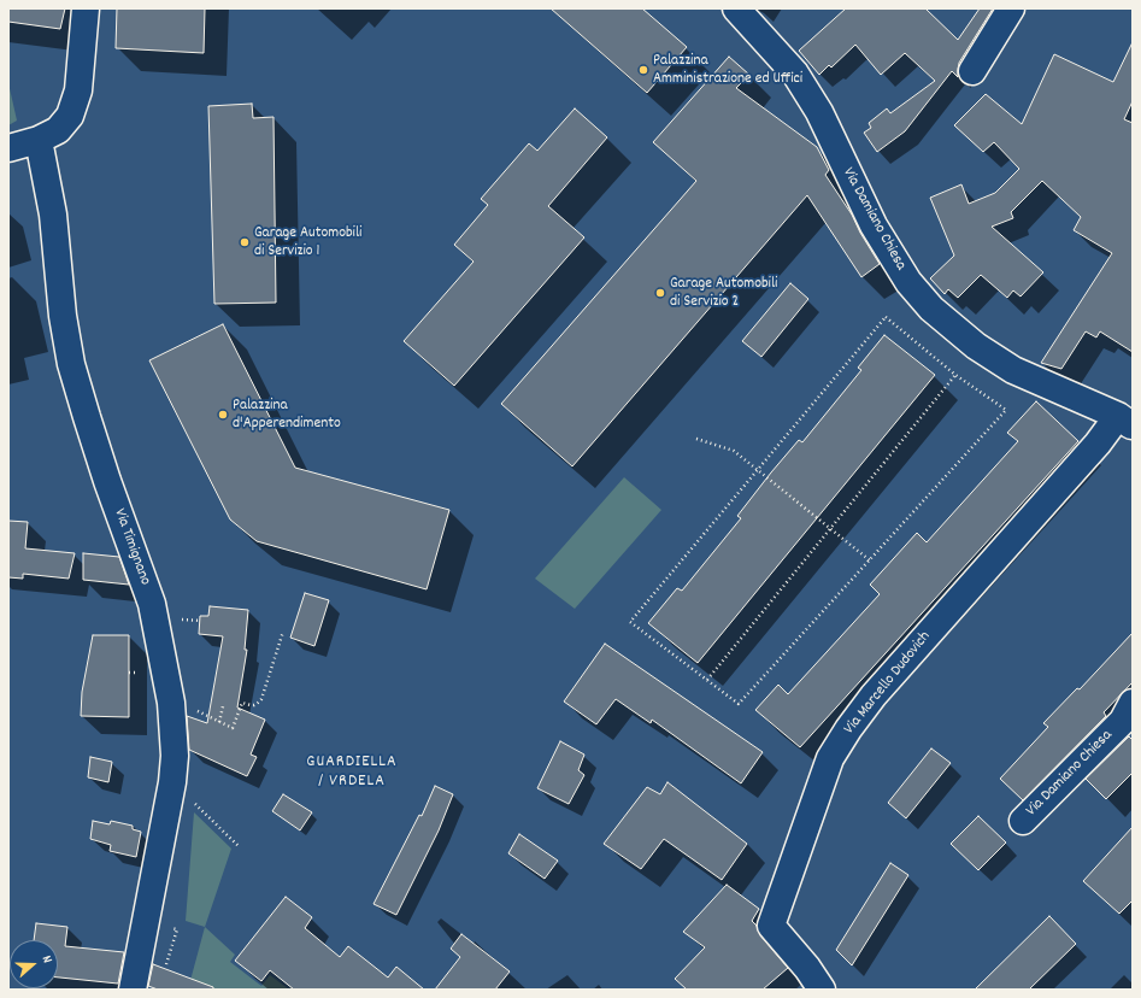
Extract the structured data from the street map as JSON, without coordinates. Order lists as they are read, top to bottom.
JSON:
{
  "streets": {
    "street": ["Via Damiano Chiesa", "Via Timignano", "Via Marcello Dudovich"]
  },
  "crossings": [
    ["Via Damiano Chiesa", "Via Marcello Dudovich"]
  ],
  "districts": ["GUARDIELLA / VRDELA"],
  "places": [
    "Palazzina Amministrazione ed Uffici",
    "Garage Automobili di Servizio 1",
    "Garage Automobili di Servizio 2",
    "Palazzina d'Apperendimento"
  ],
  "north": "right"
}
